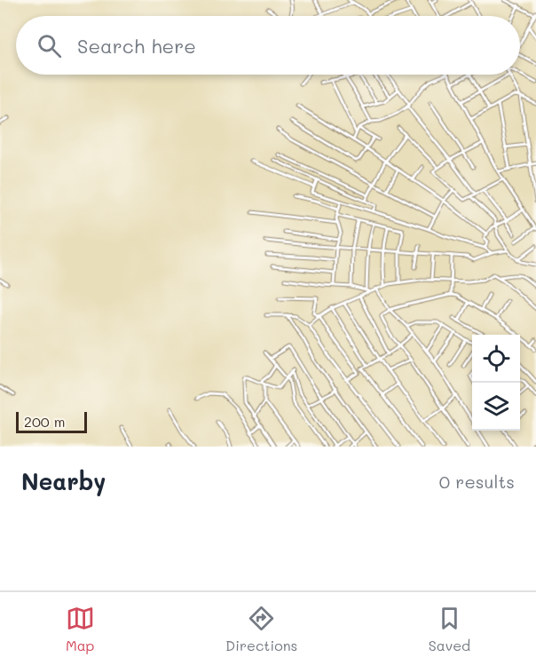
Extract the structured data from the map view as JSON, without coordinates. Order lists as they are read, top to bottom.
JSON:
{
  "scale_bar": "200 m",
  "page": {
    "search": "Search here",
    "scale": "200 m",
    "heading": ["Nearby", "0 results"],
    "nav": ["Map", "Directions", "Saved"]
  }
}
